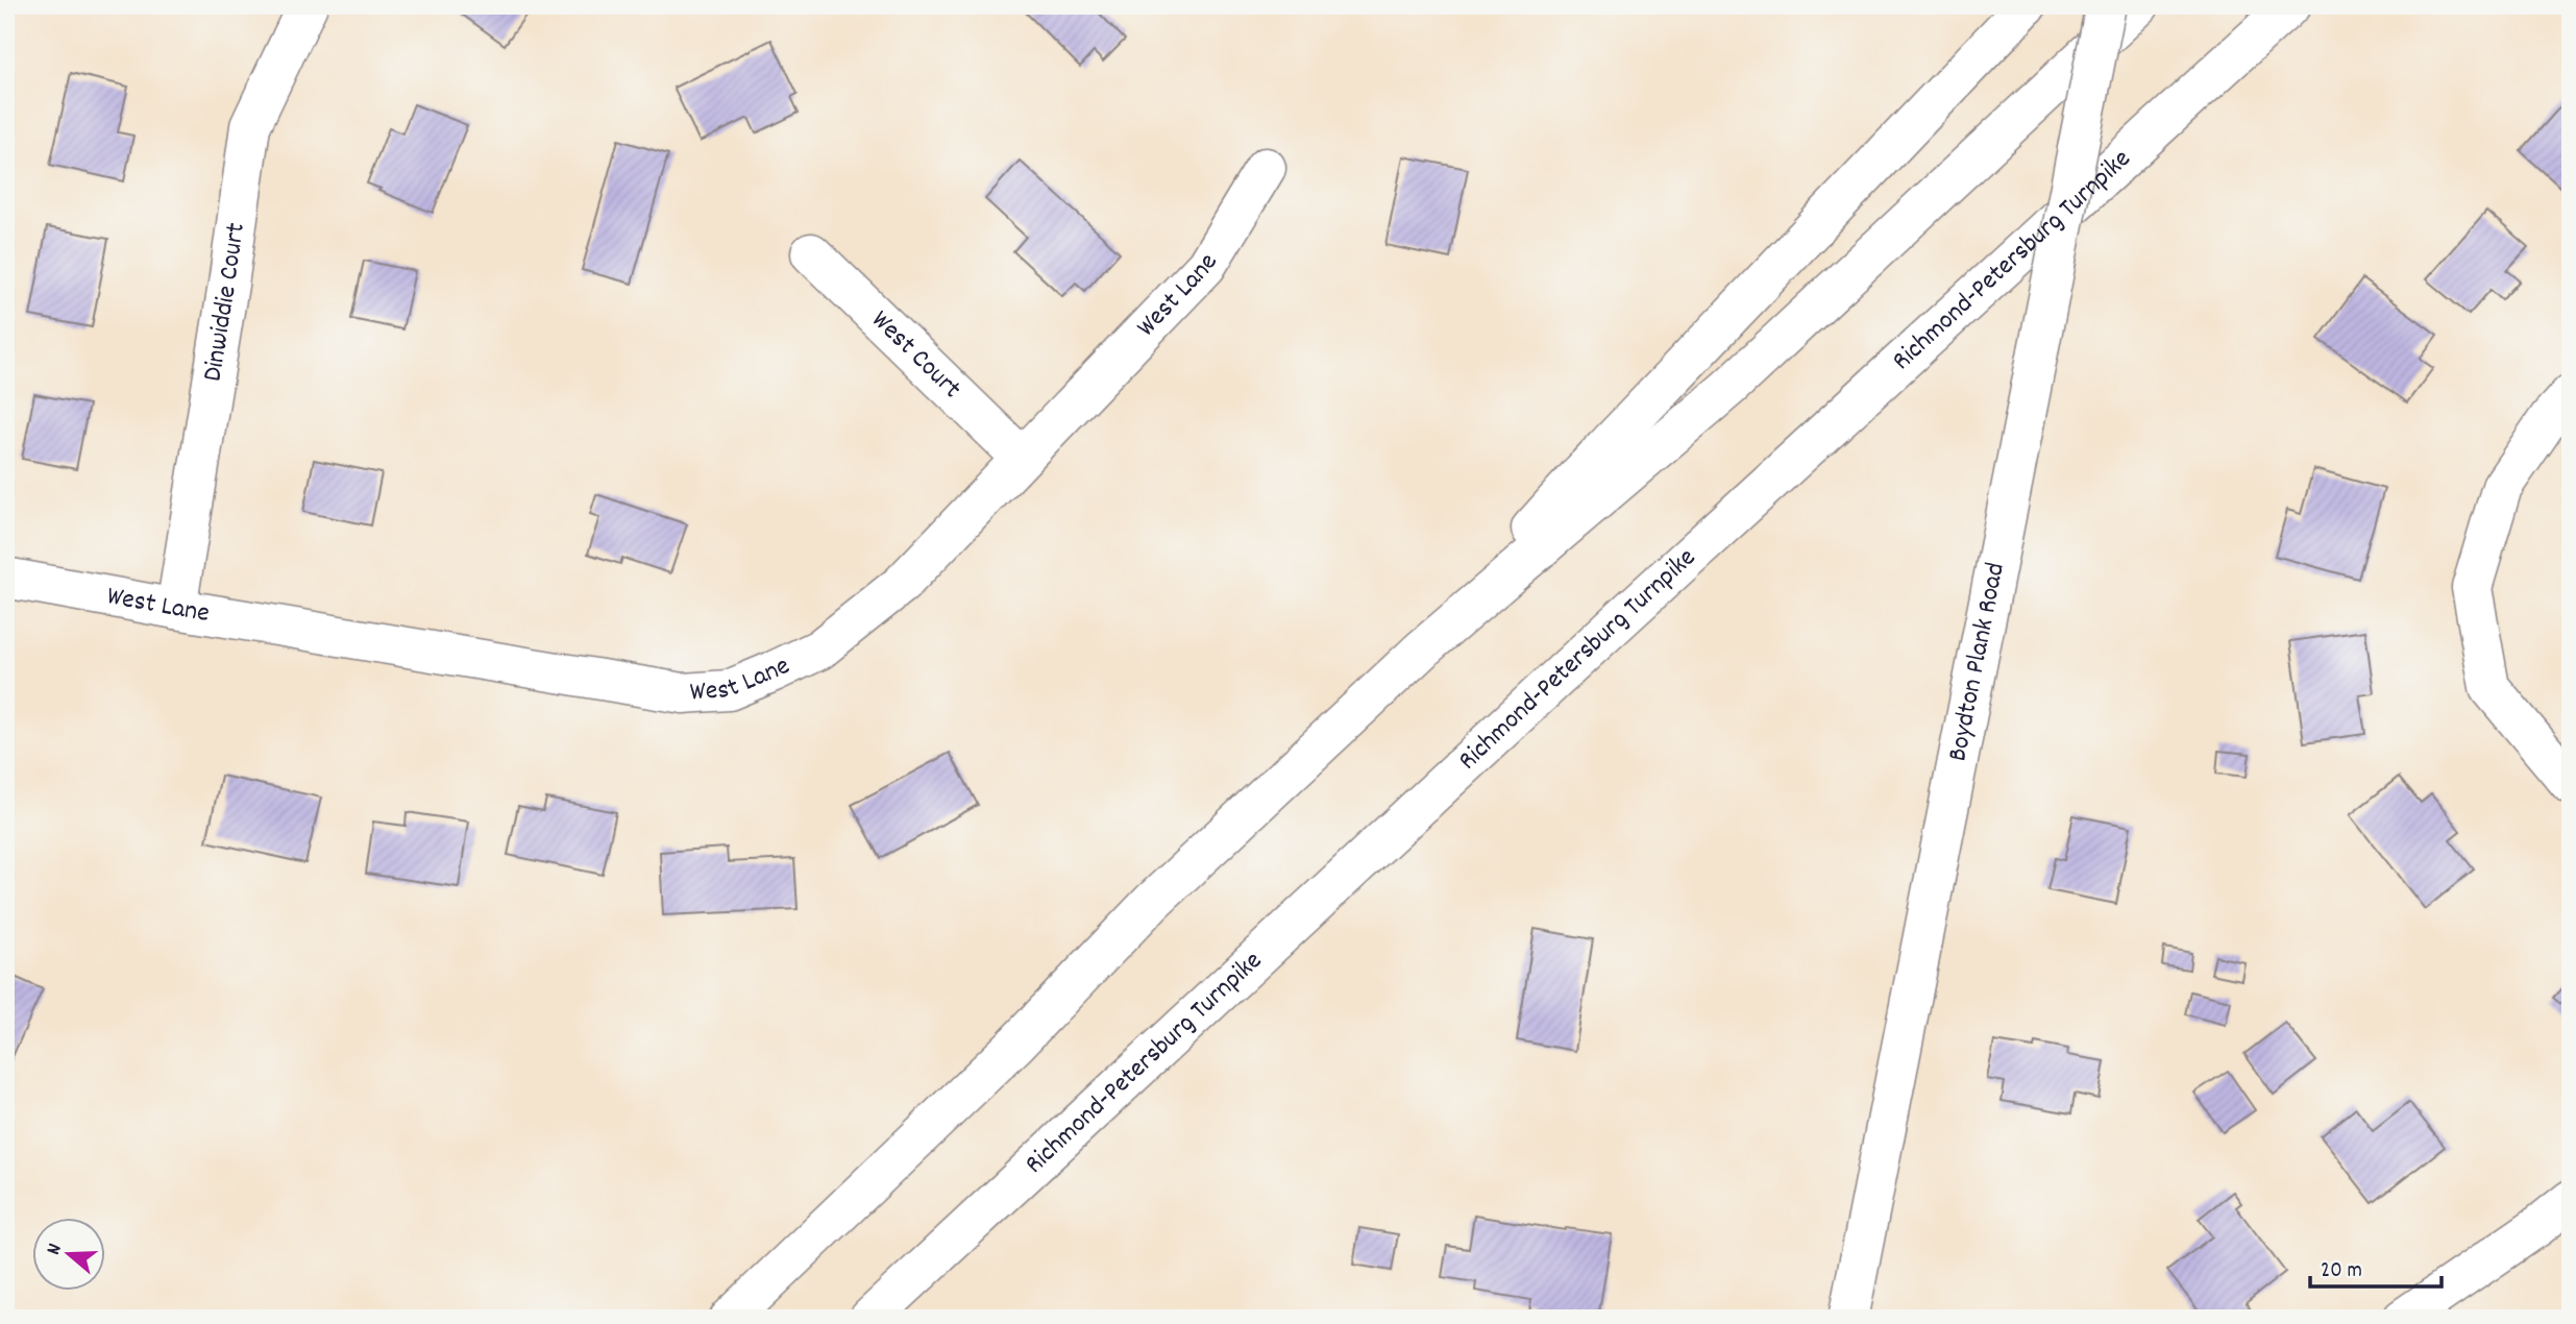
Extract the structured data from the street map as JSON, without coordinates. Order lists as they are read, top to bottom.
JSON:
{
  "streets": {
    "main road": [
      "Richmond-Petersburg Turnpike",
      "West Lane",
      "Dinwiddie Court",
      "West Court",
      "Boydton Plank Road"
    ]
  },
  "crossings": [
    ["West Lane", "Dinwiddie Court"],
    ["West Lane", "West Court"]
  ],
  "scale_bar": "20 m",
  "north": "left"
}
